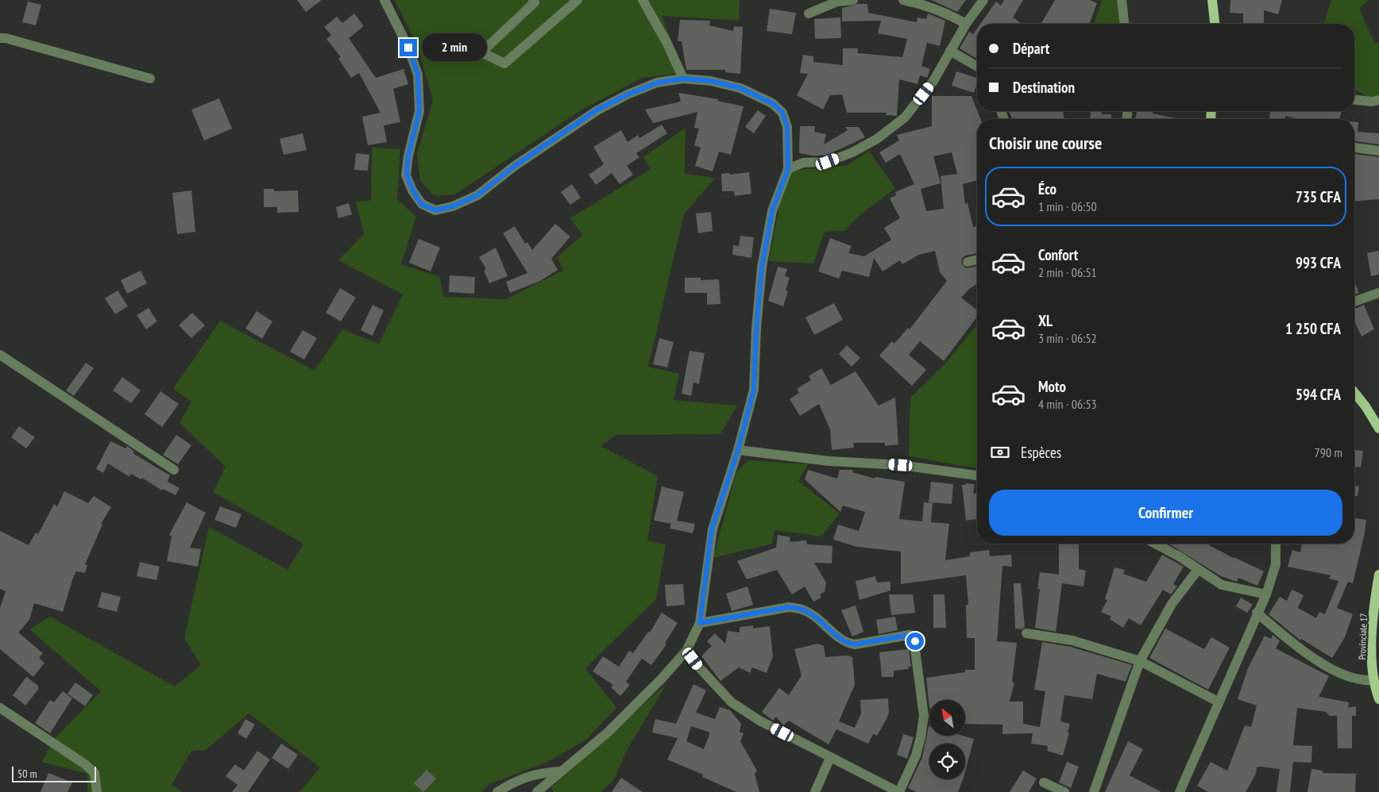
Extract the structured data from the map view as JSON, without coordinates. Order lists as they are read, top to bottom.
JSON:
{
  "streets": {
    "main road": ["Provinciale 17"]
  },
  "scale_bar": "50 m",
  "north": "top left",
  "page": {
    "banner": ["Départ", "Destination"],
    "bubble": "2 min",
    "heading": "Choisir une course",
    "list": [
      {
        "name": "Éco",
        "note": "1 min · 06:50",
        "value": "735 CFA"
      },
      {
        "name": "Confort",
        "note": "2 min · 06:51",
        "value": "993 CFA"
      },
      {
        "name": "XL",
        "note": "3 min · 06:52",
        "value": "1 250 CFA"
      },
      {
        "name": "Moto",
        "note": "4 min · 06:53",
        "value": "594 CFA"
      }
    ],
    "pay": ["Espèces", "790 m"],
    "buttons": "Confirmer",
    "scale": "50 m"
  }
}
